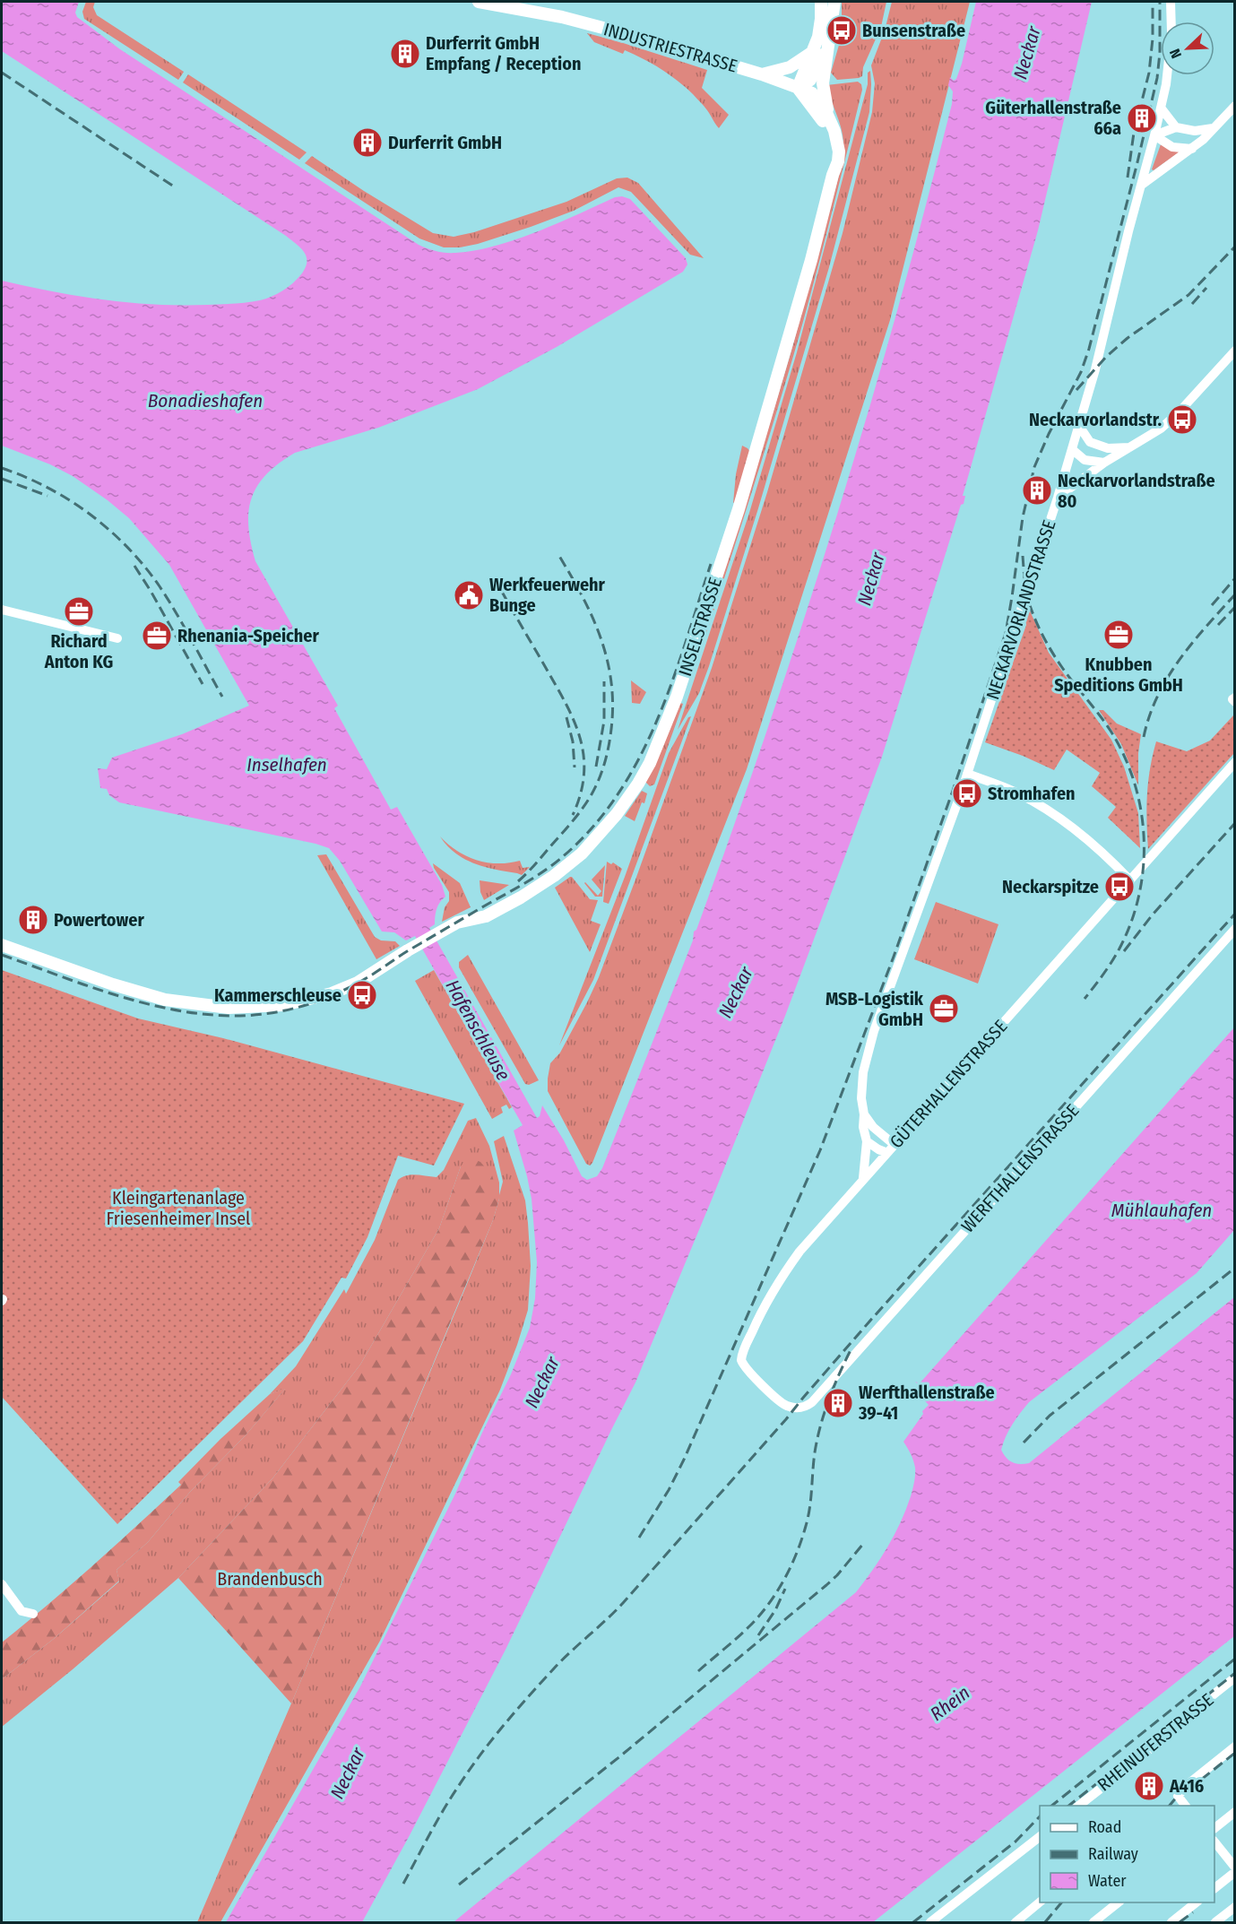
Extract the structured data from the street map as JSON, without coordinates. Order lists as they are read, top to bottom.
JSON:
{
  "streets": {
    "street": [
      "INDUSTRIESTRASSE",
      "NECKARVORLANDSTRASSE",
      "INSELSTRASSE",
      "GÜTERHALLENSTRASSE",
      "WERFTHALLENSTRASSE",
      "RHEINUFERSTRASSE"
    ]
  },
  "crossings": [
    ["INDUSTRIESTRASSE", "INSELSTRASSE"],
    ["NECKARVORLANDSTRASSE", "GÜTERHALLENSTRASSE"],
    ["GÜTERHALLENSTRASSE", "WERFTHALLENSTRASSE"]
  ],
  "water": [
    "Neckar",
    "Bonadieshafen",
    "Inselhafen",
    "Hafenschleuse",
    "Mühlauhafen",
    "Rhein"
  ],
  "parks": ["Kleingartenanlage Friesenheimer Insel", "Brandenbusch"],
  "places": {
    "bus stop": [
      "Bunsenstraße",
      "Neckarvorlandstr.",
      "Stromhafen",
      "Neckarspitze",
      "Kammerschleuse"
    ],
    "building": [
      "Durferrit GmbH Empfang / Reception",
      "Güterhallenstraße 66a",
      "Durferrit GmbH",
      "Neckarvorlandstraße 80",
      "Powertower",
      "Werfthallenstraße 39-41",
      "A416"
    ],
    "public building": ["Werkfeuerwehr Bunge"],
    "office": [
      "Richard Anton KG",
      "Knubben Speditions GmbH",
      "Rhenania-Speicher",
      "MSB-Logistik GmbH"
    ]
  },
  "legend": ["Road", "Railway", "Water"],
  "north": "bottom left"
}
